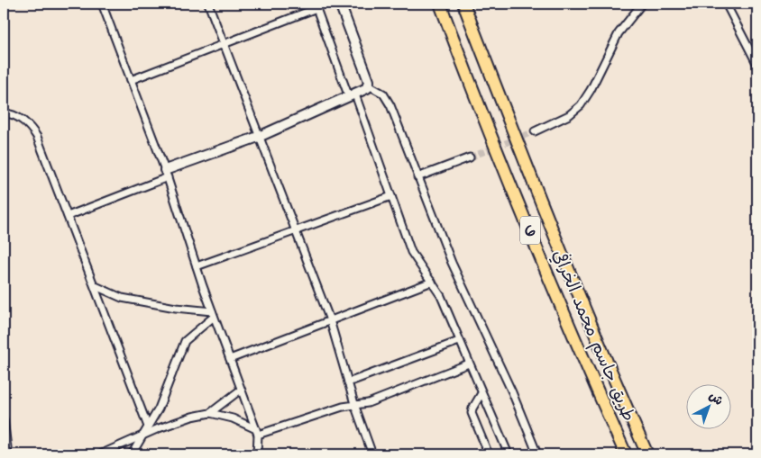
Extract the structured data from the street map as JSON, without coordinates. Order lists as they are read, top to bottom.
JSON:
{
  "streets": {
    "highway": ["6", "طريق جاسم محمد الخرافي"]
  },
  "north": "top right"
}
